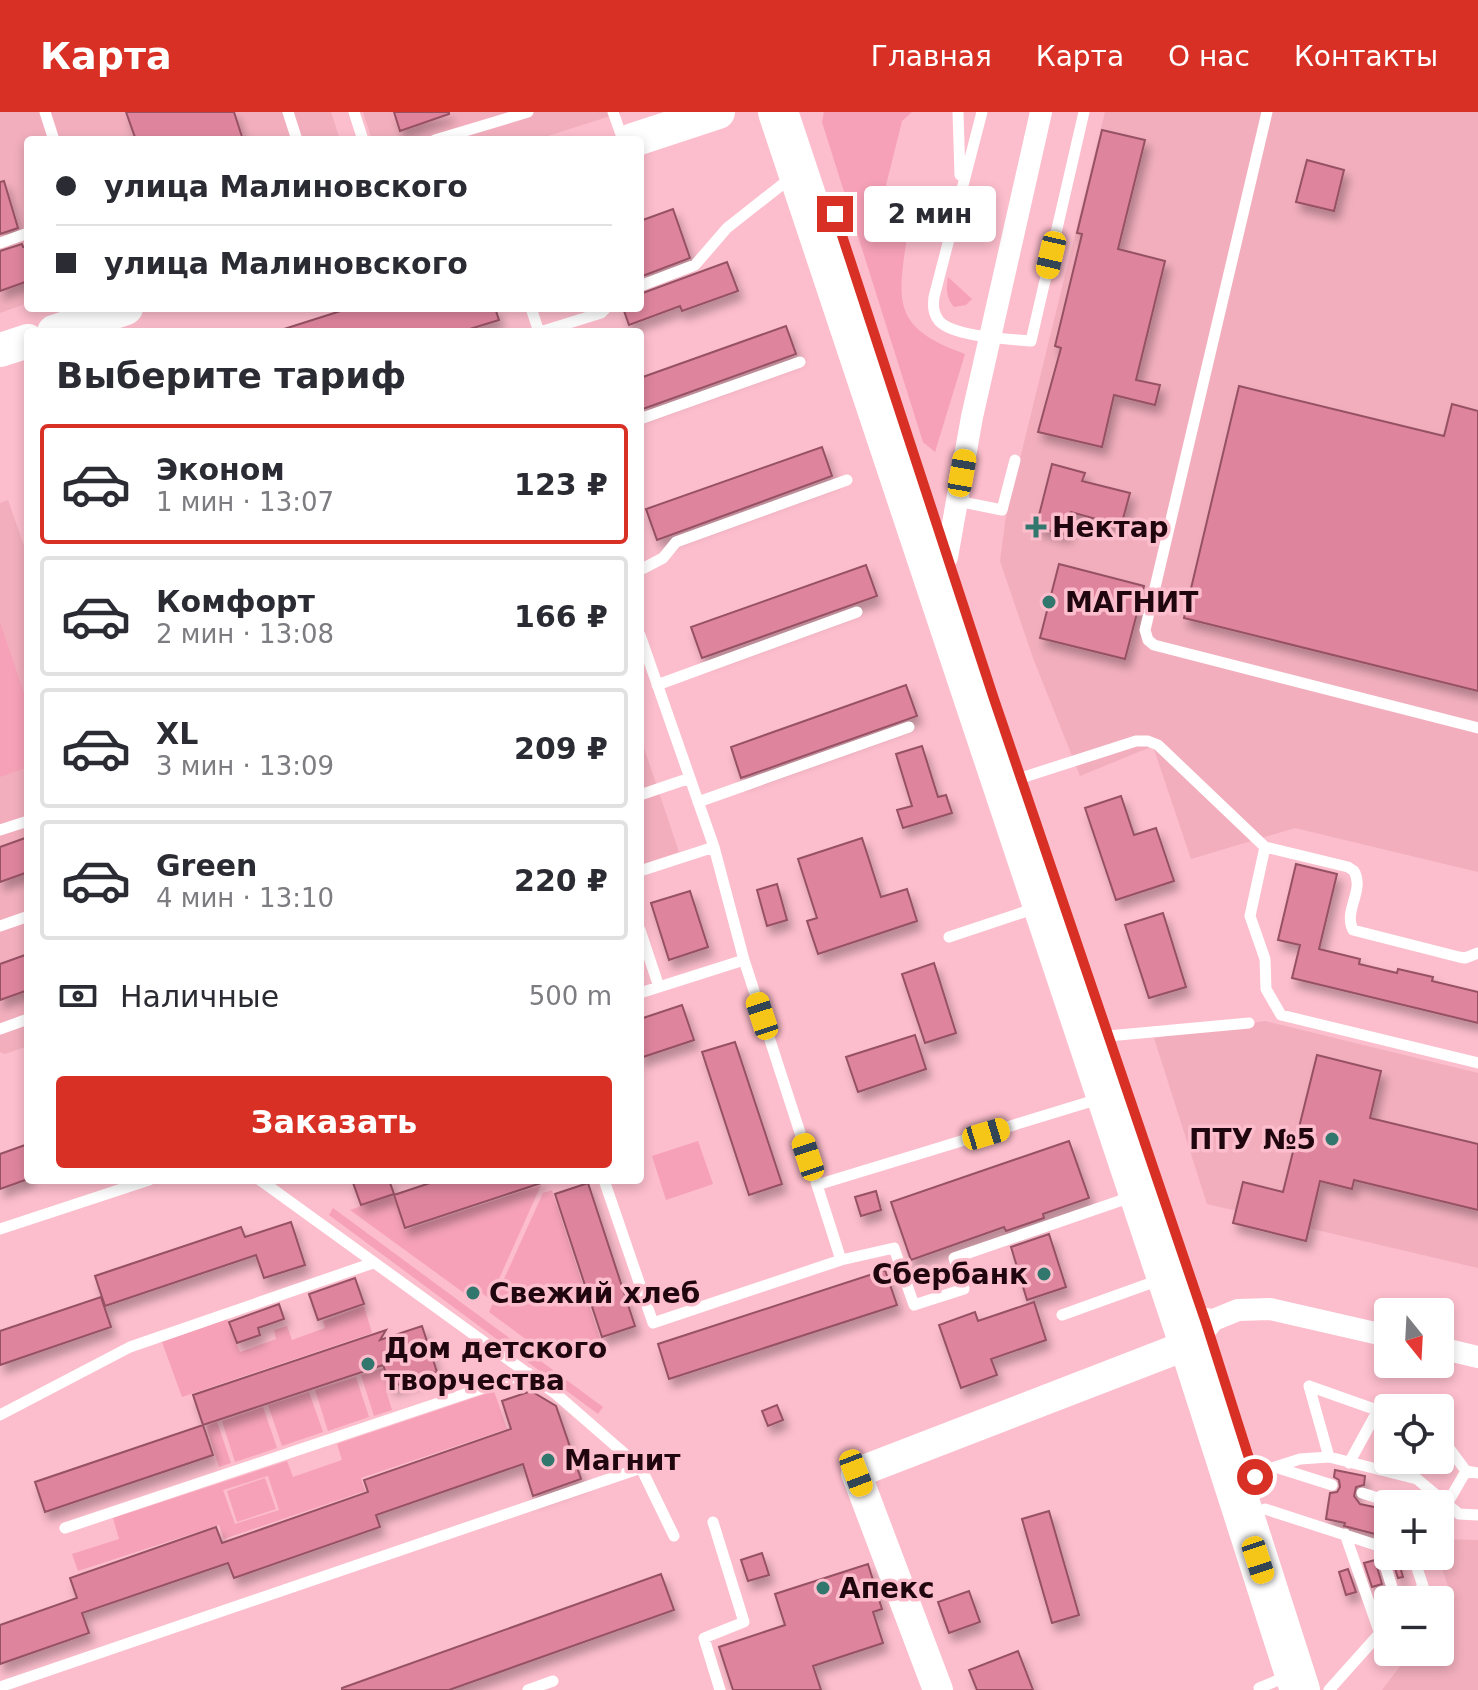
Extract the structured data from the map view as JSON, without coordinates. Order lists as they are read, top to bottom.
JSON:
{
  "places": {
    "health": ["Нектар"],
    "other": [
      "МАГНИТ",
      "ПТУ №5",
      "Сбербанк",
      "Свежий хлеб",
      "Дом детского творчества",
      "Магнит",
      "Апекс"
    ]
  },
  "north": "bottom",
  "page": {
    "header": "Карта",
    "nav": [
      "Главная",
      "Карта",
      "О нас",
      "Контакты"
    ],
    "banner": ["улица Малиновского", "улица Малиновского"],
    "bubble": "2 мин",
    "heading": "Выберите тариф",
    "list": [
      {
        "name": "Эконом",
        "note": "1 мин · 13:07",
        "value": "123 ₽"
      },
      {
        "name": "Комфорт",
        "note": "2 мин · 13:08",
        "value": "166 ₽"
      },
      {
        "name": "XL",
        "note": "3 мин · 13:09",
        "value": "209 ₽"
      },
      {
        "name": "Green",
        "note": "4 мин · 13:10",
        "value": "220 ₽"
      }
    ],
    "pay": ["Наличные", "500 m"],
    "buttons": "Заказать",
    "map_buttons": ["+", "−"]
  }
}
